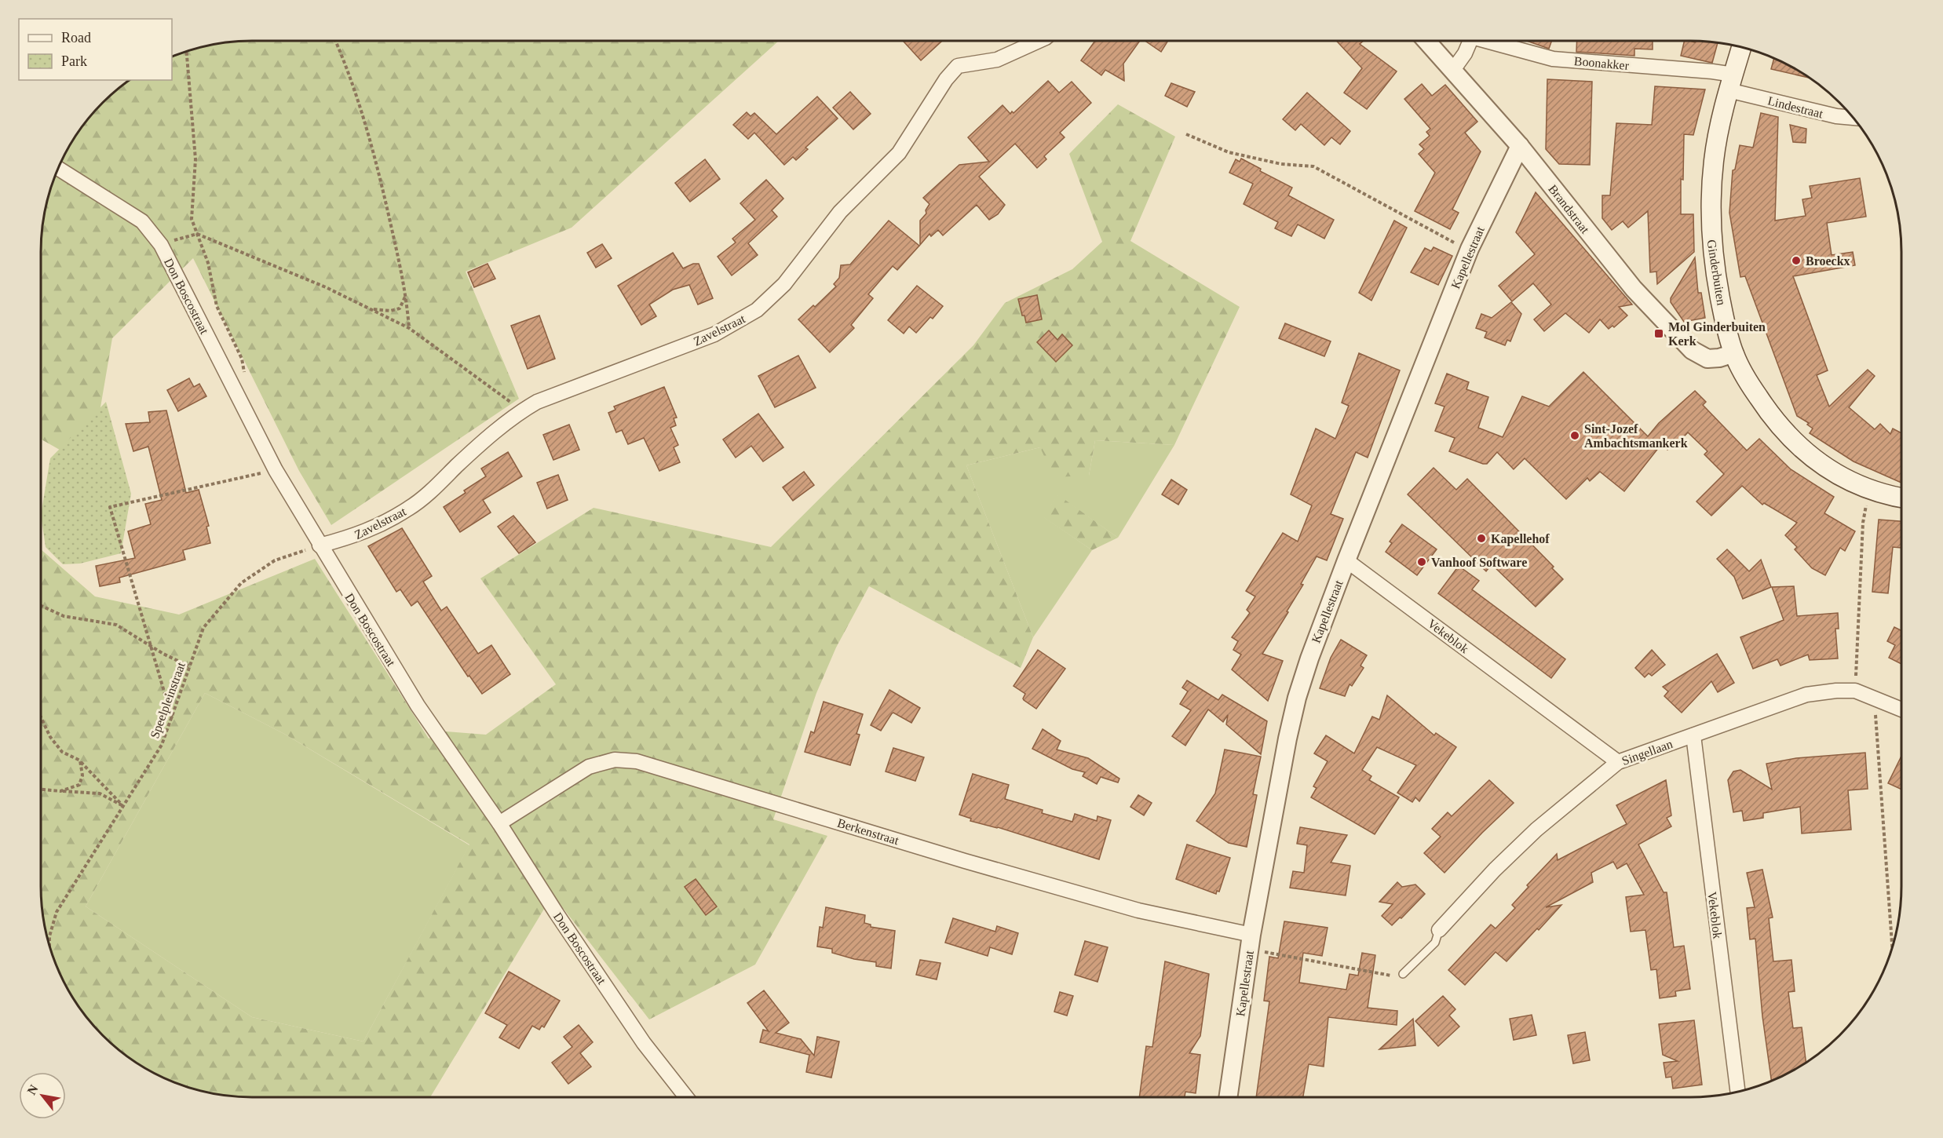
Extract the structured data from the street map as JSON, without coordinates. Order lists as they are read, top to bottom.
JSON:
{
  "streets": {
    "main road": ["Ginderbuiten"],
    "street": [
      "Boonakker",
      "Lindestraat",
      "Brandstraat",
      "Kapellestraat",
      "Don Boscostraat",
      "Zavelstraat",
      "Vekeblok",
      "Singellaan",
      "Berkenstraat"
    ],
    "path": ["Speelpleinstraat"]
  },
  "crossings": [
    ["Boonakker", "Lindestraat"],
    ["Boonakker", "Ginderbuiten"],
    ["Lindestraat", "Ginderbuiten"],
    ["Brandstraat", "Kapellestraat"],
    ["Brandstraat", "Ginderbuiten"],
    ["Kapellestraat", "Vekeblok"],
    ["Kapellestraat", "Berkenstraat"],
    ["Don Boscostraat", "Zavelstraat"],
    ["Don Boscostraat", "Speelpleinstraat"],
    ["Don Boscostraat", "Berkenstraat"],
    ["Zavelstraat", "Speelpleinstraat"],
    ["Vekeblok", "Singellaan"]
  ],
  "places": {
    "other": [
      "Broeckx",
      "Sint-Jozef Ambachtsmankerk",
      "Kapellehof",
      "Vanhoof Software"
    ],
    "transit": ["Mol Ginderbuiten Kerk"]
  },
  "legend": ["Road", "Park"],
  "north": "top left"
}
